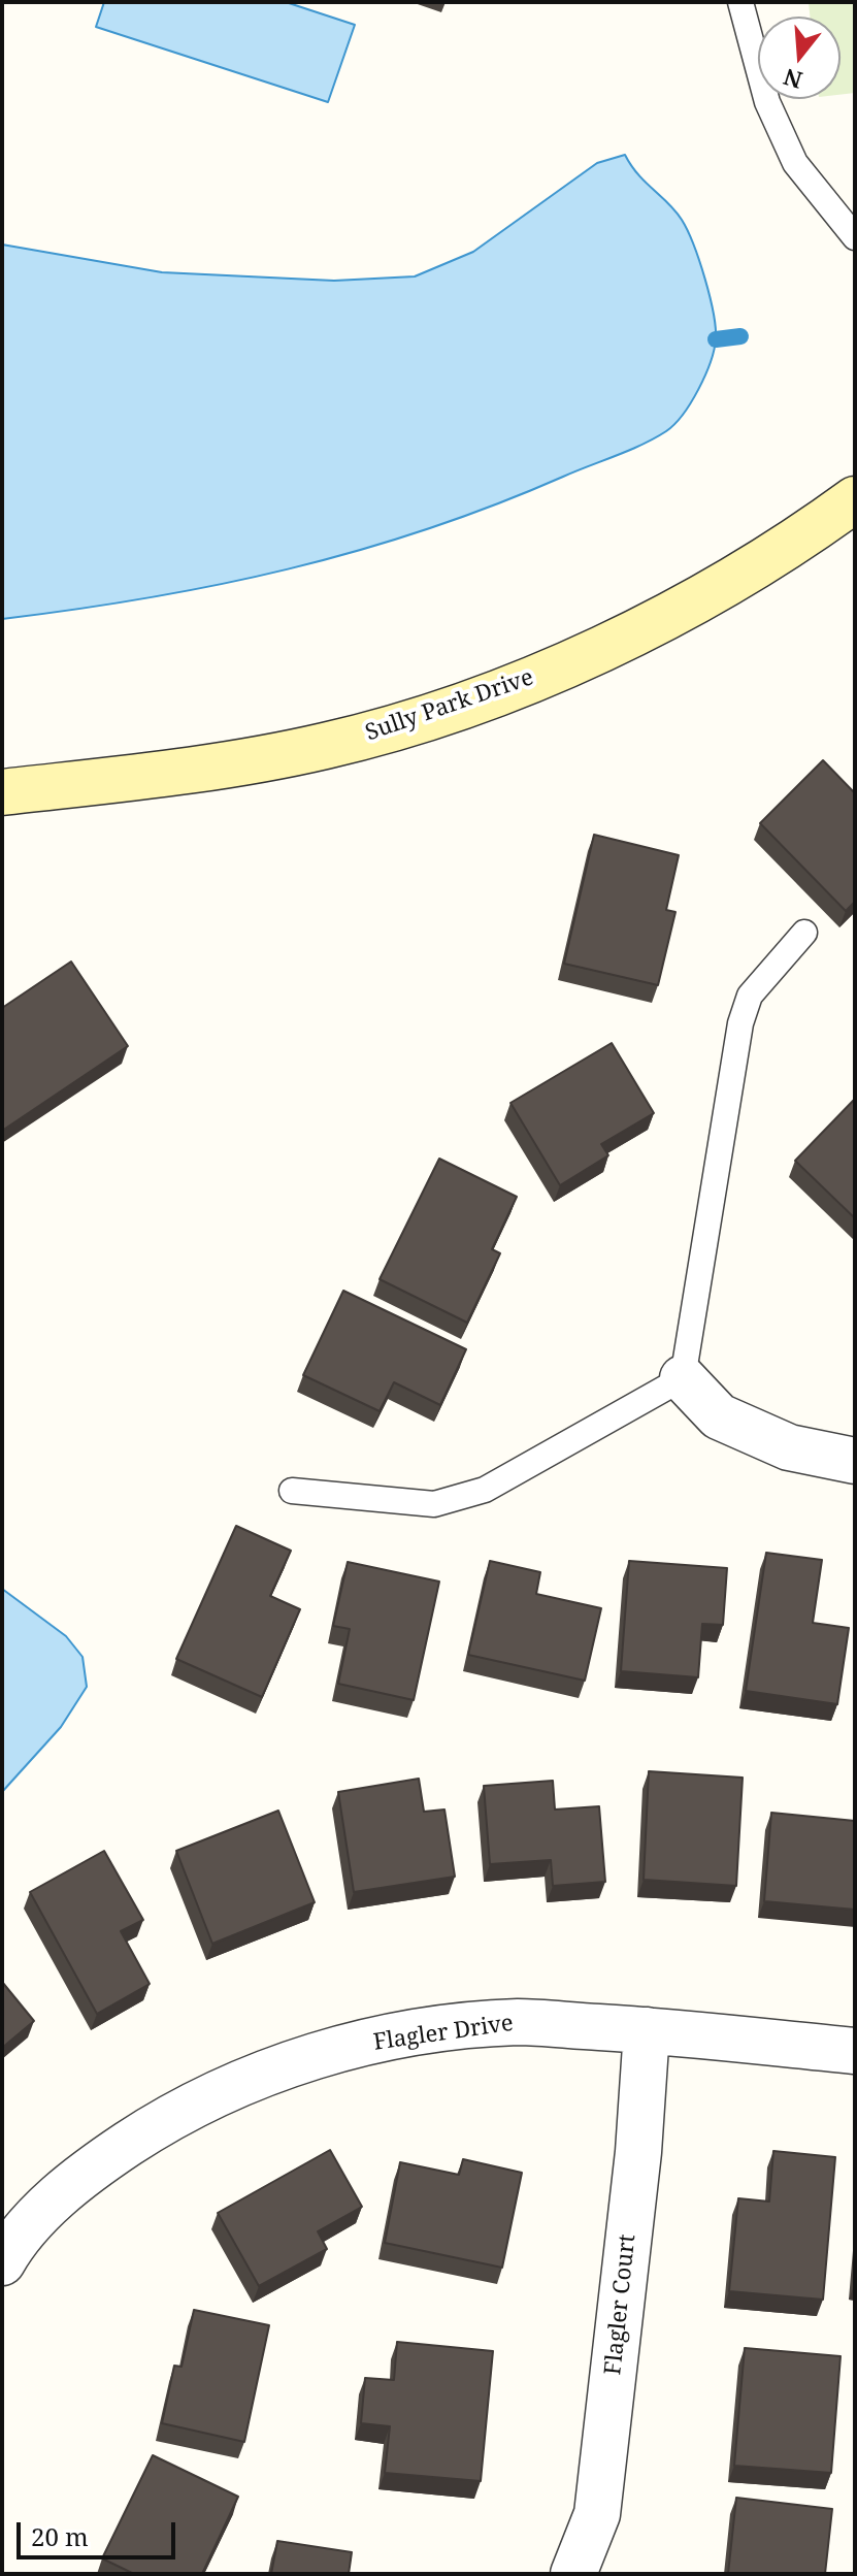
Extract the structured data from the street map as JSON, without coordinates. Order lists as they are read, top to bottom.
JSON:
{
  "streets": {
    "street": ["Sully Park Drive", "Flagler Drive", "Flagler Court"]
  },
  "crossings": [
    ["Flagler Drive", "Flagler Court"]
  ],
  "scale_bar": "20 m",
  "north": "bottom"
}
